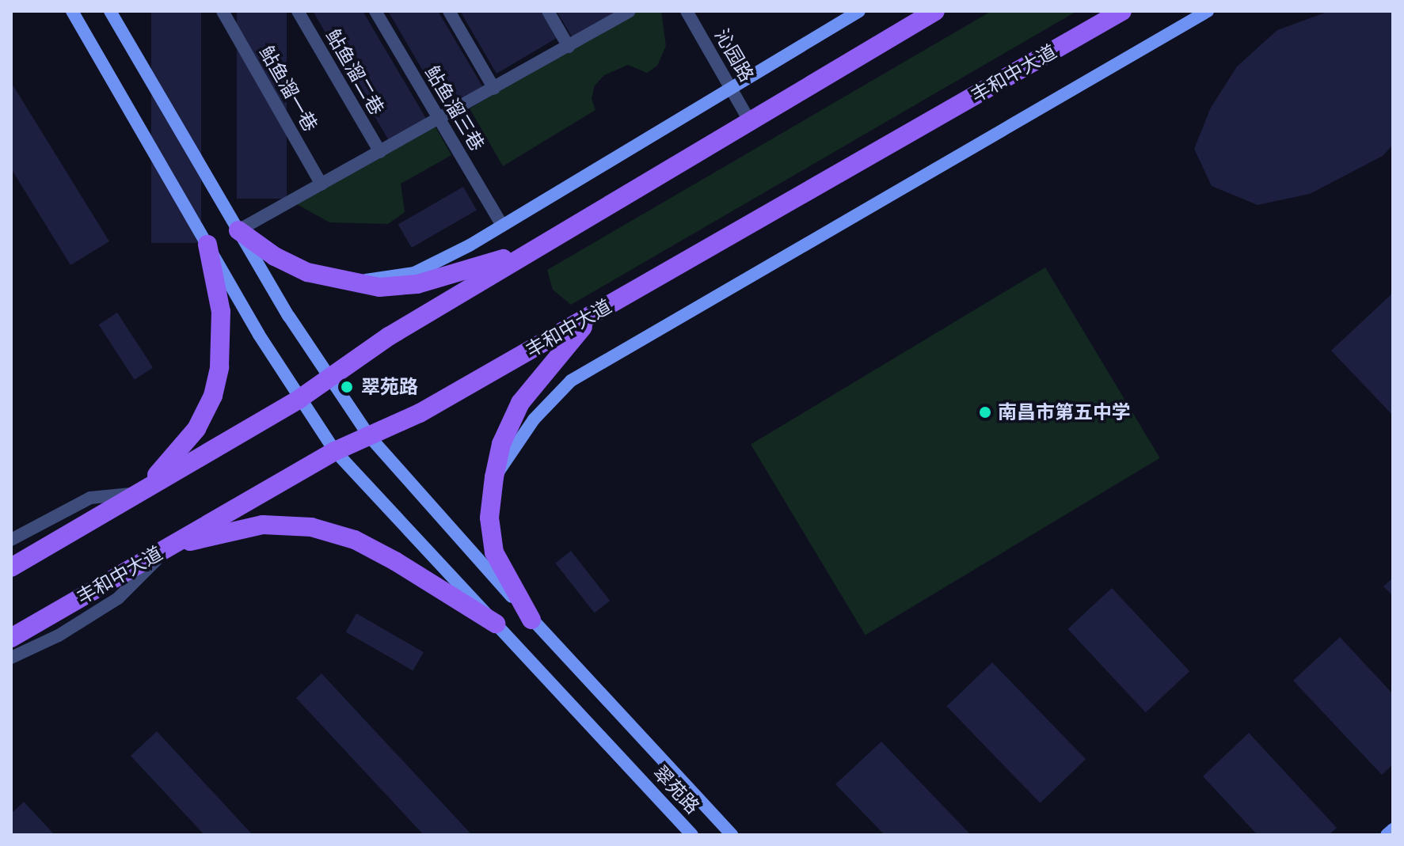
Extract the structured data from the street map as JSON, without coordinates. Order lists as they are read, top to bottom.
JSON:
{
  "streets": {
    "main road": ["丰和中大道", "翠苑路"],
    "street": [
      "沁园路",
      "鲇鱼溜二巷",
      "鲇鱼溜一巷",
      "鲇鱼溜三巷"
    ]
  },
  "crossings": [
    ["丰和中大道", "翠苑路"]
  ],
  "places": ["翠苑路", "南昌市第五中学"]
}
